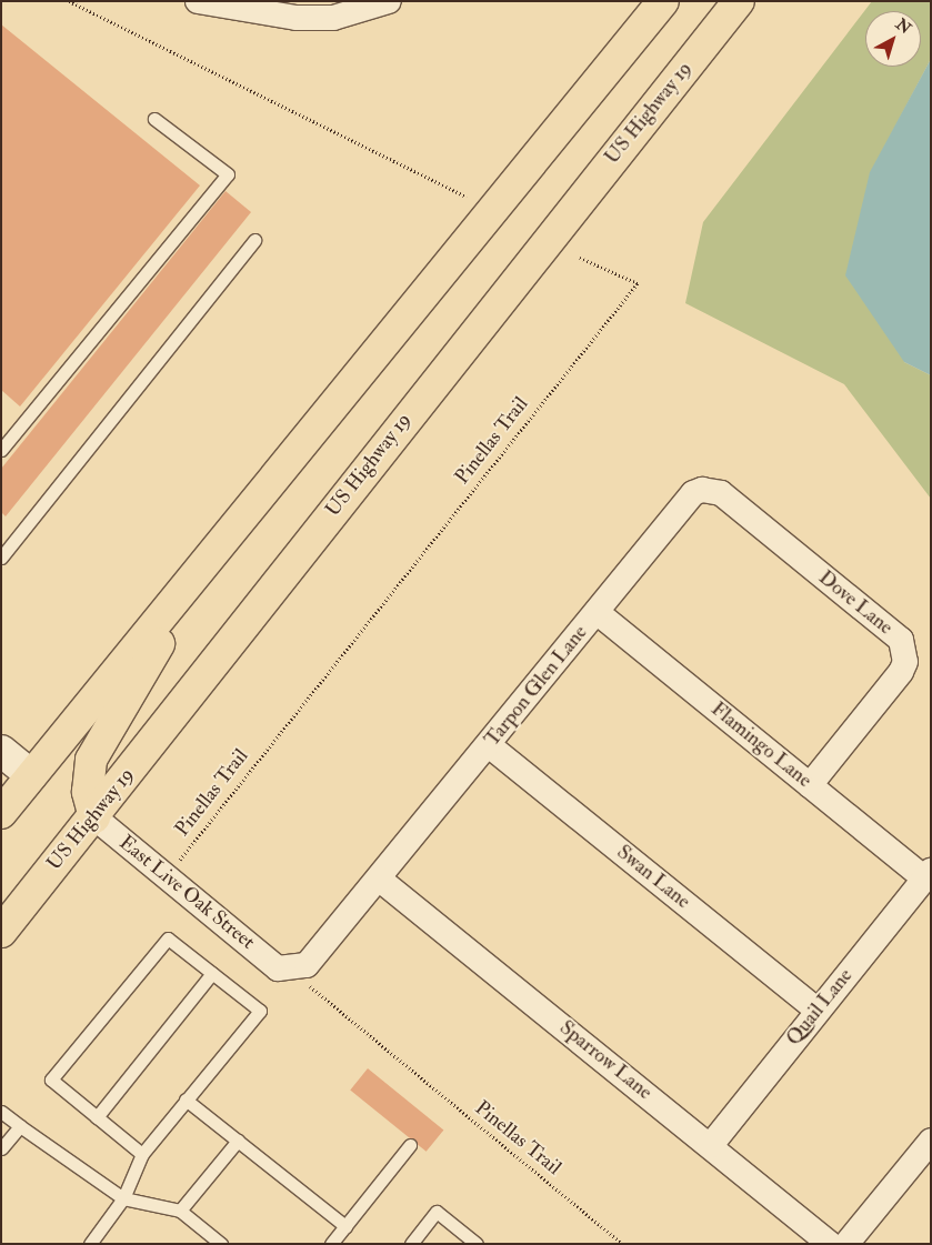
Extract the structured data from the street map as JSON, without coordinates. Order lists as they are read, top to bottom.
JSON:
{
  "streets": {
    "highway": ["US Highway 19"],
    "street": [
      "Dove Lane",
      "Tarpon Glen Lane",
      "Flamingo Lane",
      "Swan Lane",
      "East Live Oak Street",
      "Quail Lane",
      "Sparrow Lane"
    ],
    "path": ["Pinellas Trail"]
  },
  "crossings": [
    ["US Highway 19", "East Live Oak Street"],
    ["Pinellas Trail", "Tarpon Glen Lane"],
    ["Pinellas Trail", "East Live Oak Street"],
    ["Dove Lane", "Tarpon Glen Lane"],
    ["Dove Lane", "Flamingo Lane"],
    ["Tarpon Glen Lane", "Flamingo Lane"],
    ["Tarpon Glen Lane", "Swan Lane"],
    ["Tarpon Glen Lane", "East Live Oak Street"],
    ["Tarpon Glen Lane", "Sparrow Lane"],
    ["Flamingo Lane", "Quail Lane"],
    ["Swan Lane", "Quail Lane"],
    ["Quail Lane", "Sparrow Lane"]
  ],
  "north": "top right"
}
